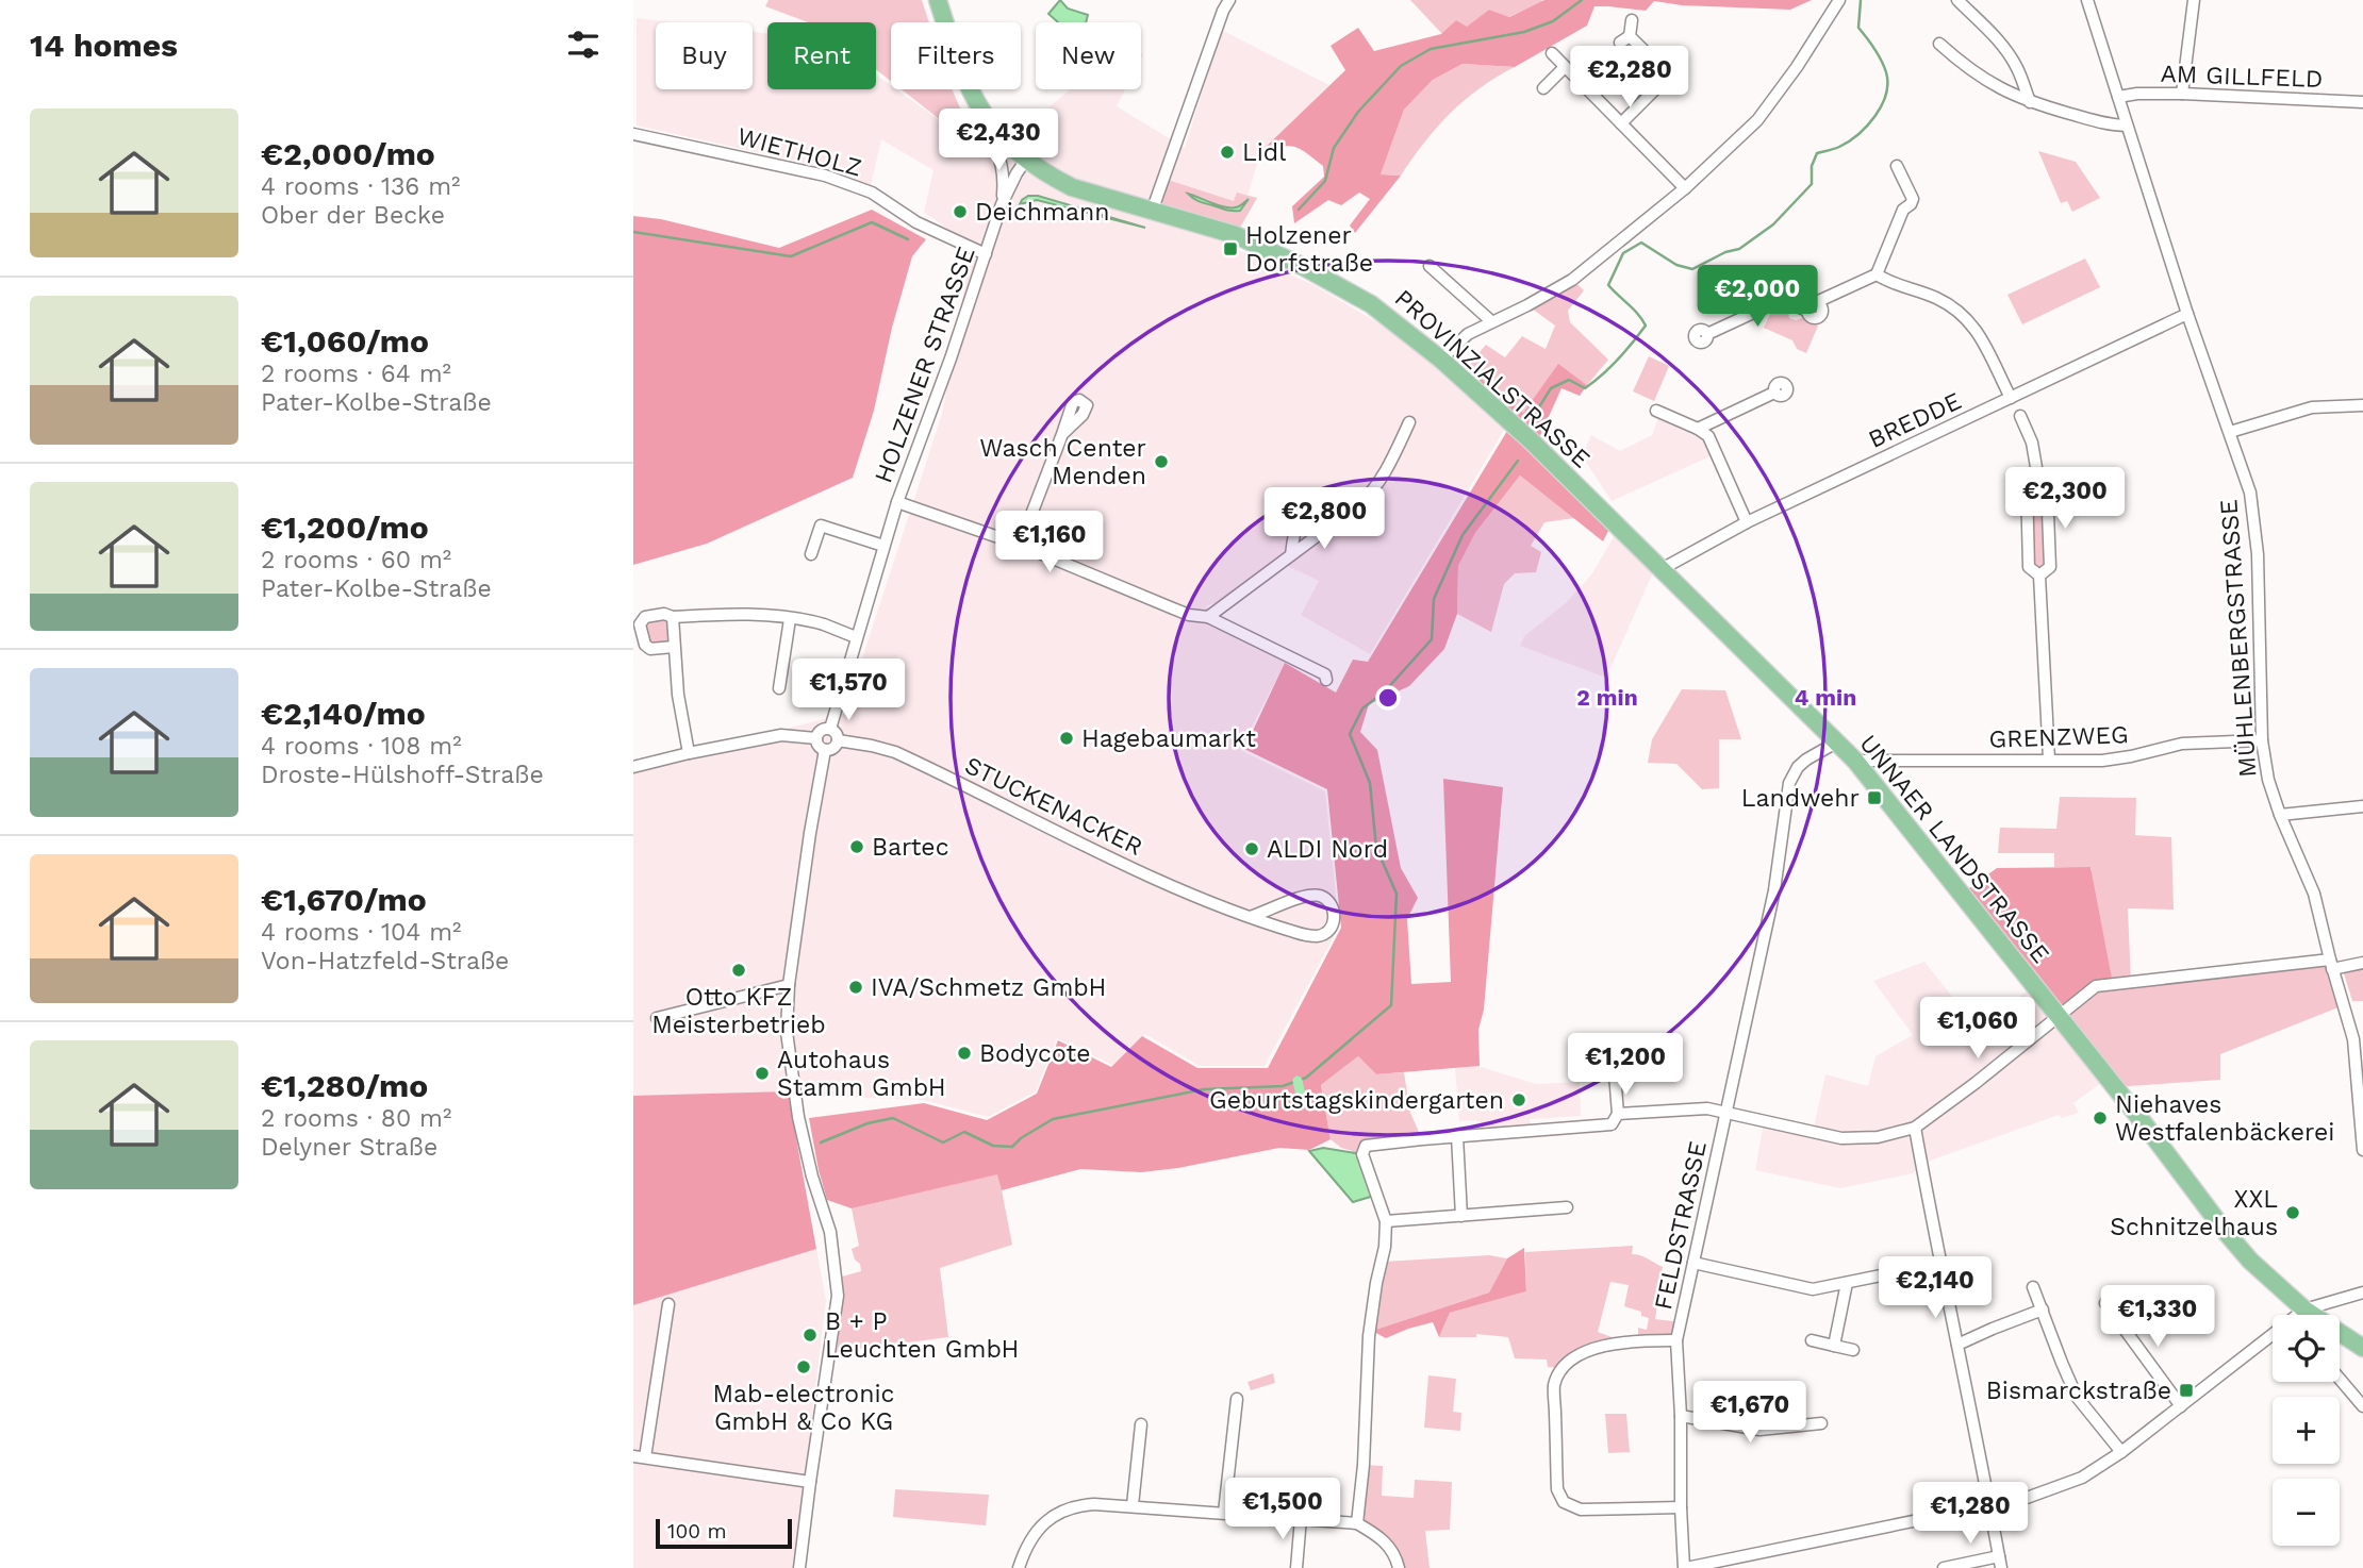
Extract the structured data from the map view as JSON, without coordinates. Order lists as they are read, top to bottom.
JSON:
{
  "streets": {
    "main road": ["PROVINZIALSTRASSE", "UNNAER LANDSTRASSE"],
    "street": [
      "AM GILLFELD",
      "WIETHOLZ",
      "HOLZENER STRASSE",
      "BREDDE",
      "MÜHLENBERGSTRASSE",
      "GRENZWEG",
      "STUCKENACKER",
      "FELDSTRASSE"
    ]
  },
  "crossings": [
    ["AM GILLFELD", "MÜHLENBERGSTRASSE"],
    ["WIETHOLZ", "HOLZENER STRASSE"],
    ["HOLZENER STRASSE", "PROVINZIALSTRASSE"],
    ["HOLZENER STRASSE", "STUCKENACKER"],
    ["PROVINZIALSTRASSE", "BREDDE"],
    ["PROVINZIALSTRASSE", "UNNAER LANDSTRASSE"],
    ["PROVINZIALSTRASSE", "FELDSTRASSE"],
    ["BREDDE", "MÜHLENBERGSTRASSE"],
    ["MÜHLENBERGSTRASSE", "GRENZWEG"],
    ["GRENZWEG", "UNNAER LANDSTRASSE"],
    ["UNNAER LANDSTRASSE", "FELDSTRASSE"]
  ],
  "places": {
    "other": [
      "Lidl",
      "Deichmann",
      "Wasch Center Menden",
      "Hagebaumarkt",
      "Bartec",
      "ALDI Nord",
      "Otto KFZ Meisterbetrieb",
      "IVA/Schmetz GmbH",
      "Bodycote",
      "Autohaus Stamm GmbH",
      "Geburtstagskindergarten",
      "Niehaves Westfalenbäckerei",
      "XXL Schnitzelhaus",
      "B + P Leuchten GmbH",
      "Mab-electronic GmbH & Co KG"
    ],
    "transit": ["Holzener Dorfstraße", "Landwehr", "Bismarckstraße"]
  },
  "scale_bar": "100 m",
  "page": {
    "heading": "14 homes",
    "chip": [
      "Buy",
      "Rent",
      "Filters",
      "New"
    ],
    "price": [
      "€2,280",
      "€2,430",
      "€2,000",
      "€2,300",
      "€2,800",
      "€1,160",
      "€1,570",
      "€1,060",
      "€1,200",
      "€2,140",
      "€1,330",
      "€1,670",
      "€1,500",
      "€1,280"
    ],
    "list": [
      {
        "name": "€2,000/mo",
        "note": "4 rooms · 136 m² · Ober der Becke"
      },
      {
        "name": "€1,060/mo",
        "note": "2 rooms · 64 m² · Pater-Kolbe-Straße"
      },
      {
        "name": "€1,200/mo",
        "note": "2 rooms · 60 m² · Pater-Kolbe-Straße"
      },
      {
        "name": "€2,140/mo",
        "note": "4 rooms · 108 m² · Droste-Hülshoff-Straße"
      },
      {
        "name": "€1,670/mo",
        "note": "4 rooms · 104 m² · Von-Hatzfeld-Straße"
      },
      {
        "name": "€1,280/mo",
        "note": "2 rooms · 80 m² · Delyner Straße"
      }
    ],
    "map_buttons": ["+", "−"],
    "scale": "100 m"
  },
  "rings": ["2 min", "4 min"]
}
